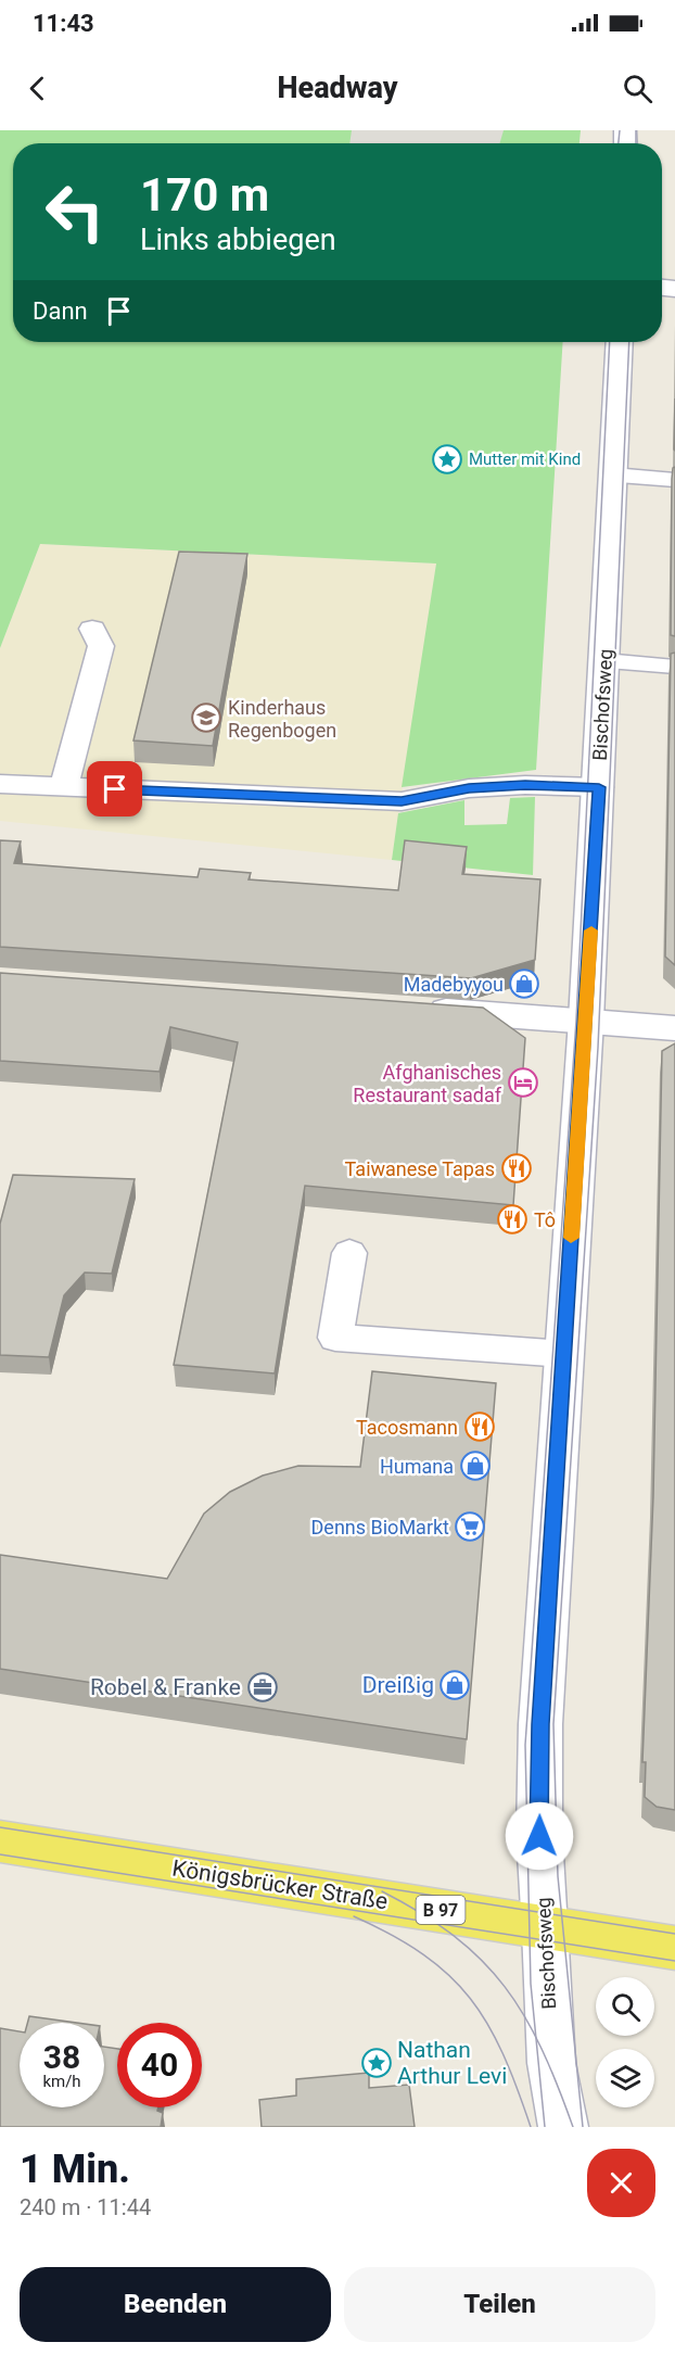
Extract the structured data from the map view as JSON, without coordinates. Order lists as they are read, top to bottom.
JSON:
{
  "streets": {
    "main road": ["Königsbrücker Straße", "B 97"],
    "street": ["Bischofsweg"]
  },
  "crossings": [
    ["Bischofsweg", "Königsbrücker Straße"]
  ],
  "places": {
    "place": ["Mutter mit Kind", "Nathan Arthur Levi"],
    "school or university": ["Kinderhaus Regenbogen"],
    "shop": ["Madebyyou", "Humana", "Dreißig"],
    "hotel": ["Afghanisches Restaurant sadaf"],
    "restaurant": ["Taiwanese Tapas", "Tô", "Tacosmann"],
    "supermarket": ["Denns BioMarkt"],
    "office": ["Robel & Franke"]
  },
  "page": {
    "status": "11:43",
    "header": "Headway",
    "turn": ["170 m", "Links abbiegen"],
    "then": "Dann",
    "speed": "38 km/h",
    "limit": "40",
    "heading": ["1 Min.", "240 m · 11:44"],
    "buttons": ["Beenden", "Teilen"]
  }
}
